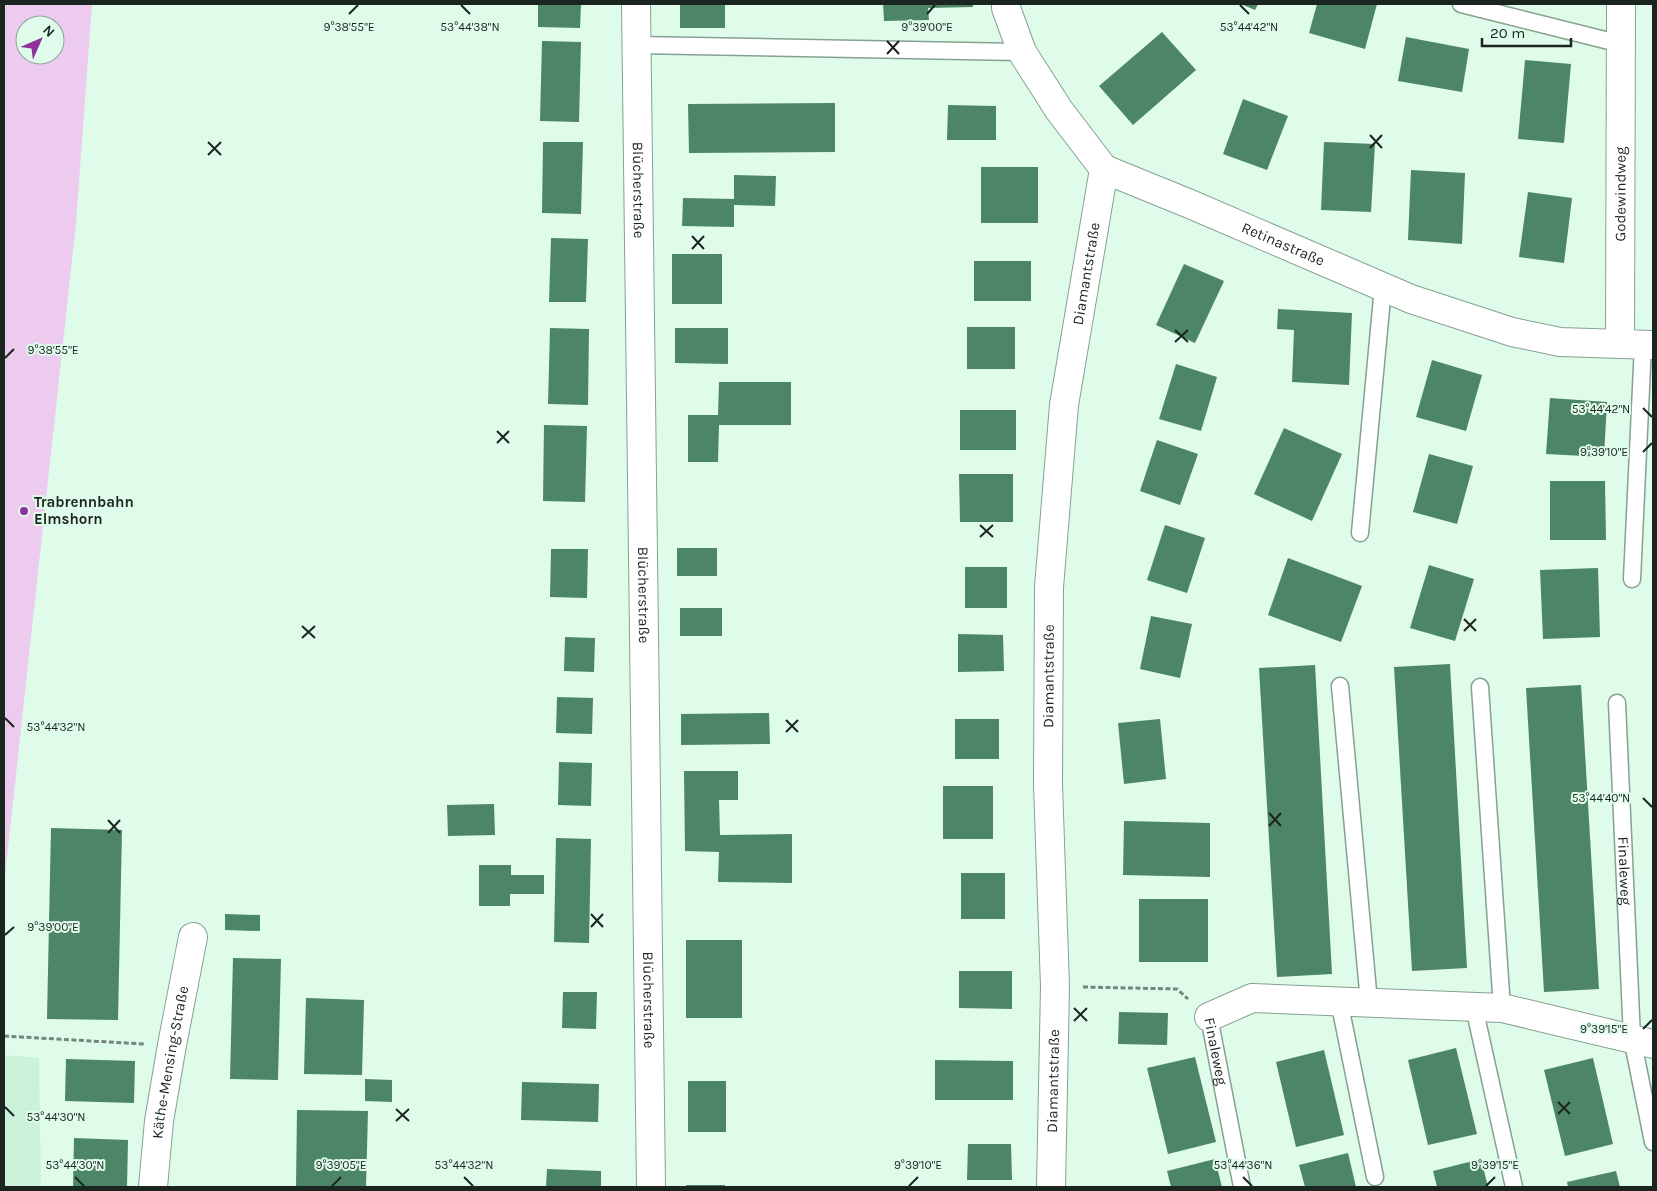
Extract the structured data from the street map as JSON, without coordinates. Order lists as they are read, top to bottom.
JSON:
{
  "streets": {
    "street": [
      "Blücherstraße",
      "Godewindweg",
      "Retinastraße",
      "Diamantstraße",
      "Finaleweg",
      "Käthe-Mensing-Straße"
    ]
  },
  "crossings": [
    ["Godewindweg", "Retinastraße"],
    ["Retinastraße", "Diamantstraße"]
  ],
  "places": ["Trabrennbahn Elmshorn"],
  "scale_bar": "20 m",
  "north": "top right",
  "coordinates": [
    "9°38'55\"E",
    "53°44'38\"N",
    "9°39'00\"E",
    "53°44'42\"N",
    "9°39'10\"E",
    "53°44'32\"N",
    "53°44'40\"N",
    "9°39'15\"E",
    "53°44'30\"N",
    "9°39'05\"E",
    "53°44'36\"N"
  ]
}
